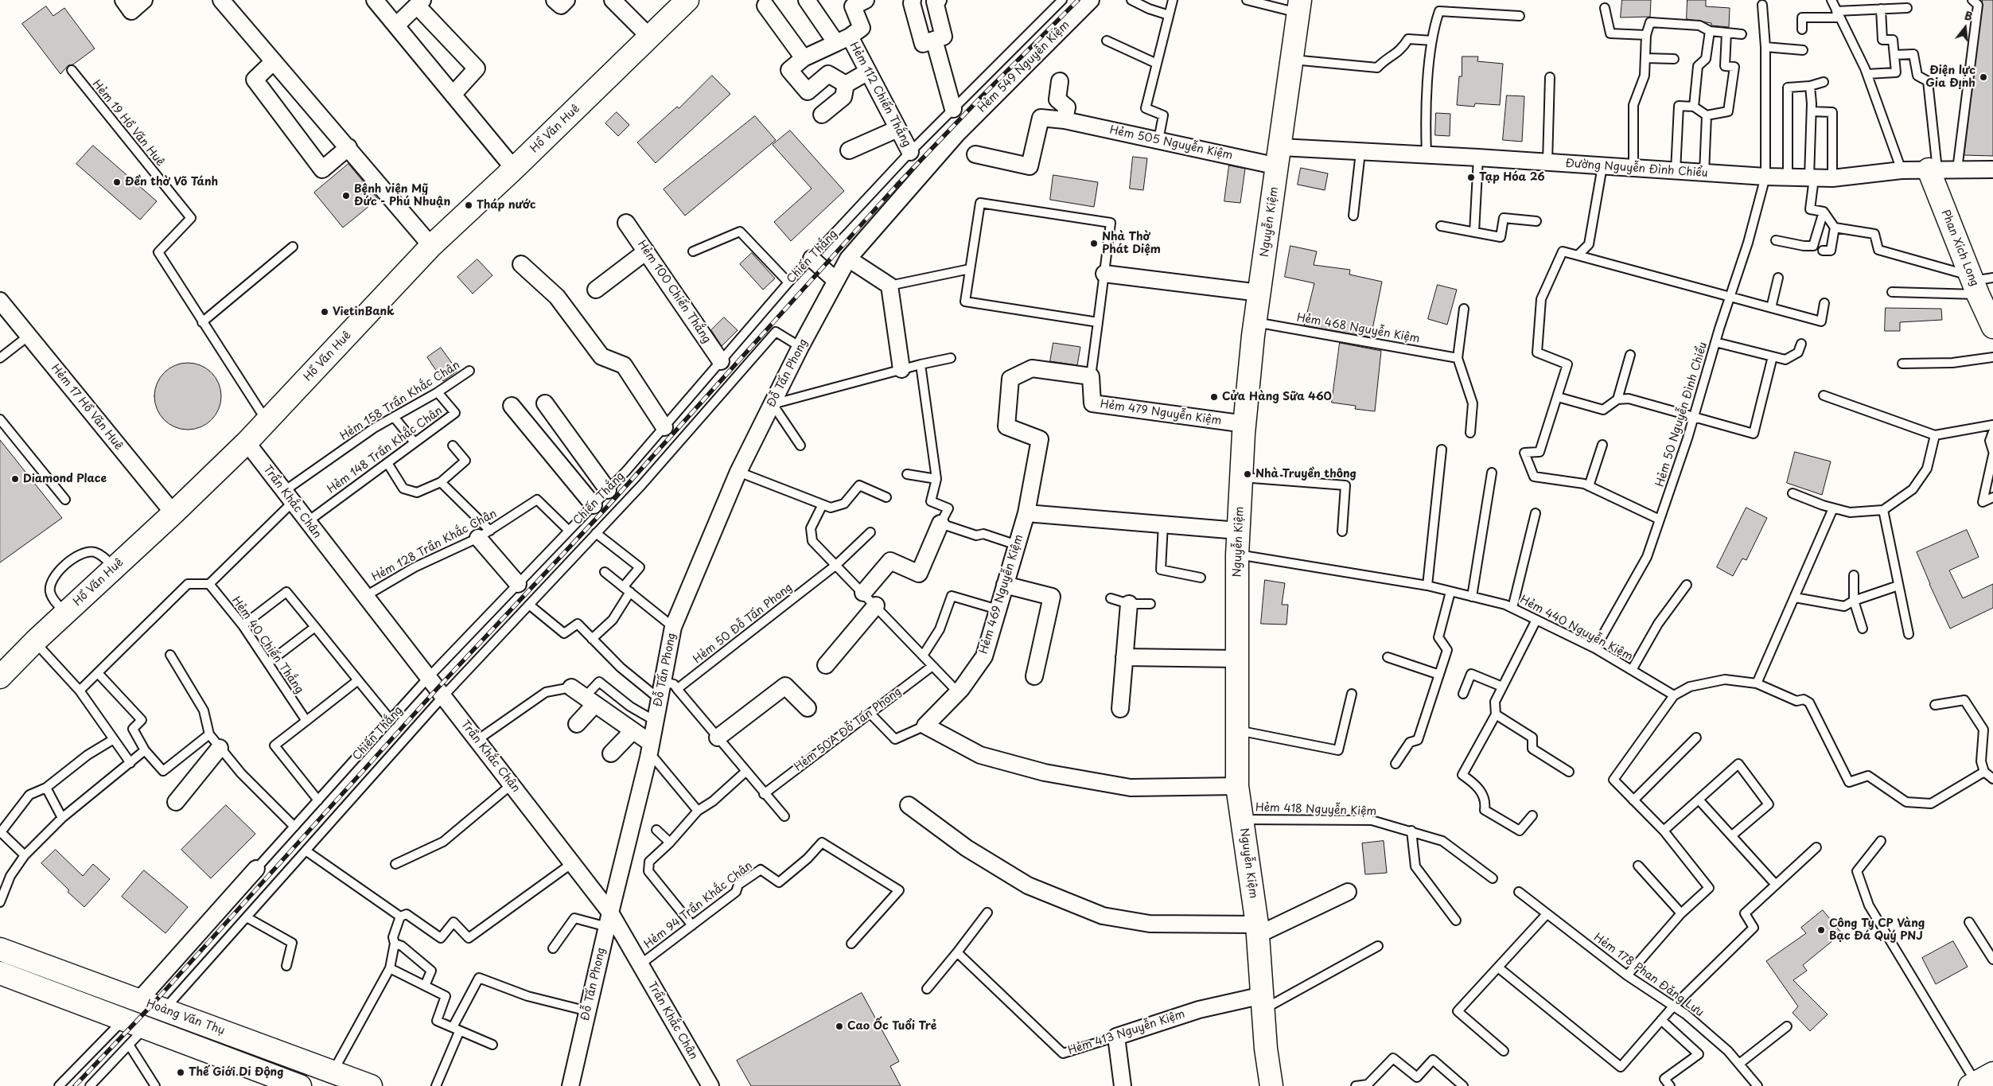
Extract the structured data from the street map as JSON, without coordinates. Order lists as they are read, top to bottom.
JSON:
{
  "streets": {
    "main road": [
      "Hồ Văn Huê",
      "Nguyễn Kiệm",
      "Phan Xích Long",
      "Hoàng Văn Thụ"
    ],
    "street": [
      "Hẻm 549 Nguyễn Kiệm",
      "Hẻm 112 Chiến Thắng",
      "Hẻm 505 Nguyễn Kiệm",
      "Đường Nguyễn Đình Chiểu",
      "Chiến Thắng",
      "Hẻm 100 Chiến Thắng",
      "Đỗ Tấn Phong",
      "Hẻm 17 Hồ Văn Huê",
      "Hẻm 479 Nguyễn Kiệm",
      "Trần Khắc Chân",
      "Hẻm 469 Nguyễn Kiệm",
      "Hẻm 413 Nguyễn Kiệm"
    ],
    "lane": [
      "Hẻm 19 Hồ Văn Huê",
      "Hẻm 468 Nguyễn Kiệm",
      "Hẻm 158 Trần Khắc Chân",
      "Hẻm 50 Nguyễn Đình Chiểu",
      "Hẻm 148 Trần Khắc Chân",
      "Hẻm 128 Trần Khắc Chân",
      "Hẻm 50 Đỗ Tấn Phong",
      "Hẻm 440 Nguyễn Kiệm",
      "Hẻm 40 Chiến Thắng",
      "Hẻm 50A Đỗ Tấn Phong",
      "Hẻm 418 Nguyễn Kiệm",
      "Hẻm 94 Trần Khắc Chân",
      "Hẻm 178 Phan Đăng Lưu"
    ]
  },
  "crossings": [
    ["Hẻm 549 Nguyễn Kiệm", "Đỗ Tấn Phong"],
    ["Hẻm 112 Chiến Thắng", "Chiến Thắng"],
    ["Hẻm 19 Hồ Văn Huê", "Hồ Văn Huê"],
    ["Hồ Văn Huê", "Hẻm 17 Hồ Văn Huê"],
    ["Hồ Văn Huê", "Trần Khắc Chân"],
    ["Hẻm 505 Nguyễn Kiệm", "Đường Nguyễn Đình Chiểu"],
    ["Hẻm 505 Nguyễn Kiệm", "Nguyễn Kiệm"],
    ["Đường Nguyễn Đình Chiểu", "Nguyễn Kiệm"],
    ["Đường Nguyễn Đình Chiểu", "Phan Xích Long"],
    ["Đường Nguyễn Đình Chiểu", "Hẻm 50 Nguyễn Đình Chiểu"],
    ["Nguyễn Kiệm", "Hẻm 468 Nguyễn Kiệm"],
    ["Nguyễn Kiệm", "Hẻm 479 Nguyễn Kiệm"],
    ["Nguyễn Kiệm", "Hẻm 440 Nguyễn Kiệm"],
    ["Nguyễn Kiệm", "Hẻm 418 Nguyễn Kiệm"],
    ["Nguyễn Kiệm", "Hẻm 413 Nguyễn Kiệm"],
    ["Chiến Thắng", "Hẻm 100 Chiến Thắng"],
    ["Chiến Thắng", "Đỗ Tấn Phong"],
    ["Chiến Thắng", "Trần Khắc Chân"],
    ["Chiến Thắng", "Hẻm 128 Trần Khắc Chân"],
    ["Chiến Thắng", "Hoàng Văn Thụ"],
    ["Đỗ Tấn Phong", "Trần Khắc Chân"],
    ["Hẻm 158 Trần Khắc Chân", "Hẻm 148 Trần Khắc Chân"],
    ["Hẻm 158 Trần Khắc Chân", "Trần Khắc Chân"],
    ["Hẻm 158 Trần Khắc Chân", "Hẻm 40 Chiến Thắng"],
    ["Hẻm 479 Nguyễn Kiệm", "Hẻm 469 Nguyễn Kiệm"],
    ["Hẻm 50 Nguyễn Đình Chiểu", "Hẻm 440 Nguyễn Kiệm"],
    ["Hẻm 148 Trần Khắc Chân", "Trần Khắc Chân"],
    ["Trần Khắc Chân", "Hẻm 128 Trần Khắc Chân"],
    ["Trần Khắc Chân", "Hẻm 94 Trần Khắc Chân"]
  ],
  "places": [
    "Điện lực Gia Định",
    "Tạp Hóa 26",
    "Đền thờ Võ Tánh",
    "Bệnh viện Mỹ Đức - Phú Nhuận",
    "Tháp nước",
    "Nhà Thờ Phát Diệm",
    "VietinBank",
    "Cửa Hàng Sữa 460",
    "Nhà Truyền thông",
    "Diamond Place",
    "Công Ty CP Vàng Bạc Đá Quý PNJ",
    "Cao Ốc Tuổi Trẻ",
    "Thế Giới Di Động"
  ],
  "north": "top"
}
